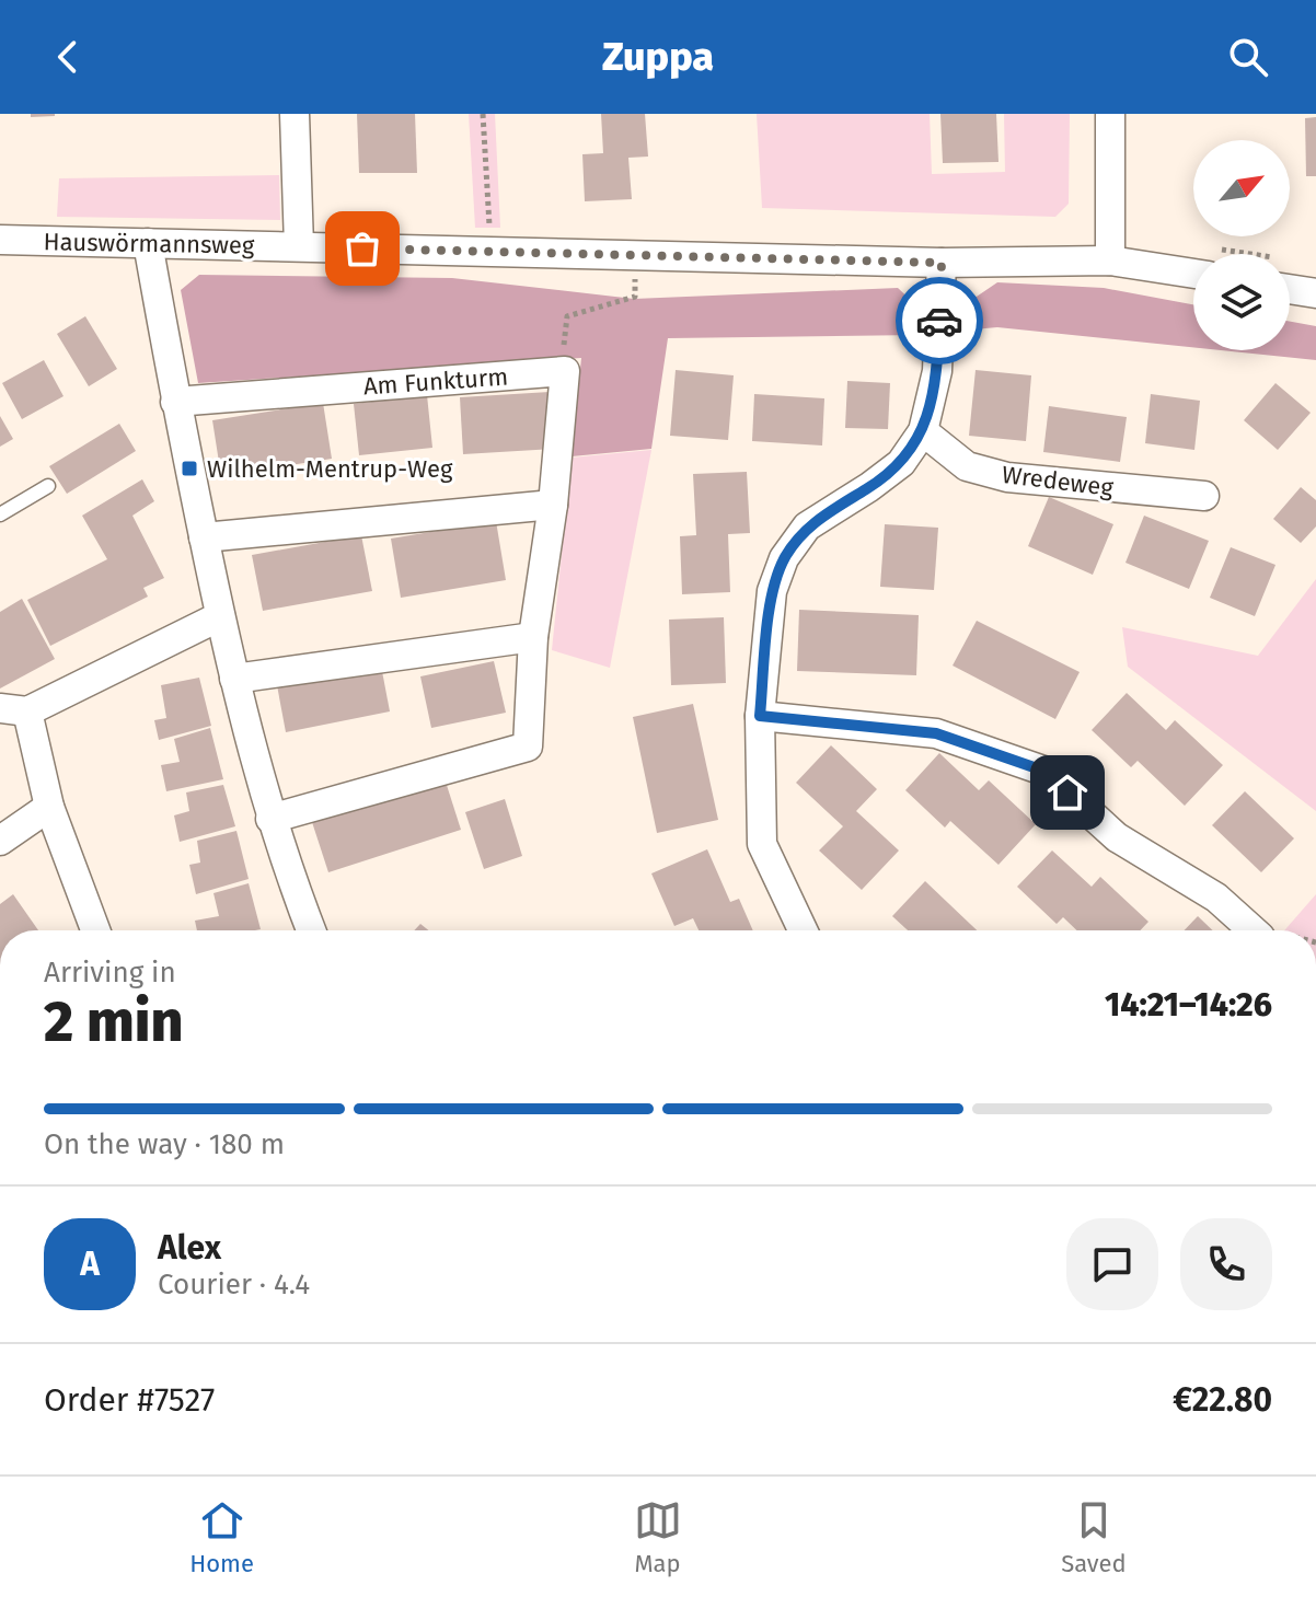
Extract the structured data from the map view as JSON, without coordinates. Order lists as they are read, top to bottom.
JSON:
{
  "streets": {
    "street": ["Hauswörmannsweg", "Am Funkturm", "Wredeweg"]
  },
  "places": {
    "transit": ["Wilhelm-Mentrup-Weg"]
  },
  "north": "top right",
  "page": {
    "header": "Zuppa",
    "heading": ["2 min", "Arriving in", "14:21–14:26"],
    "panel": [
      "Alex",
      "Courier · 4.4",
      "Order #7527",
      "€22.80"
    ],
    "bar": "On the way · 180 m",
    "round": "A",
    "tabs": ["Home", "Map", "Saved"]
  }
}
